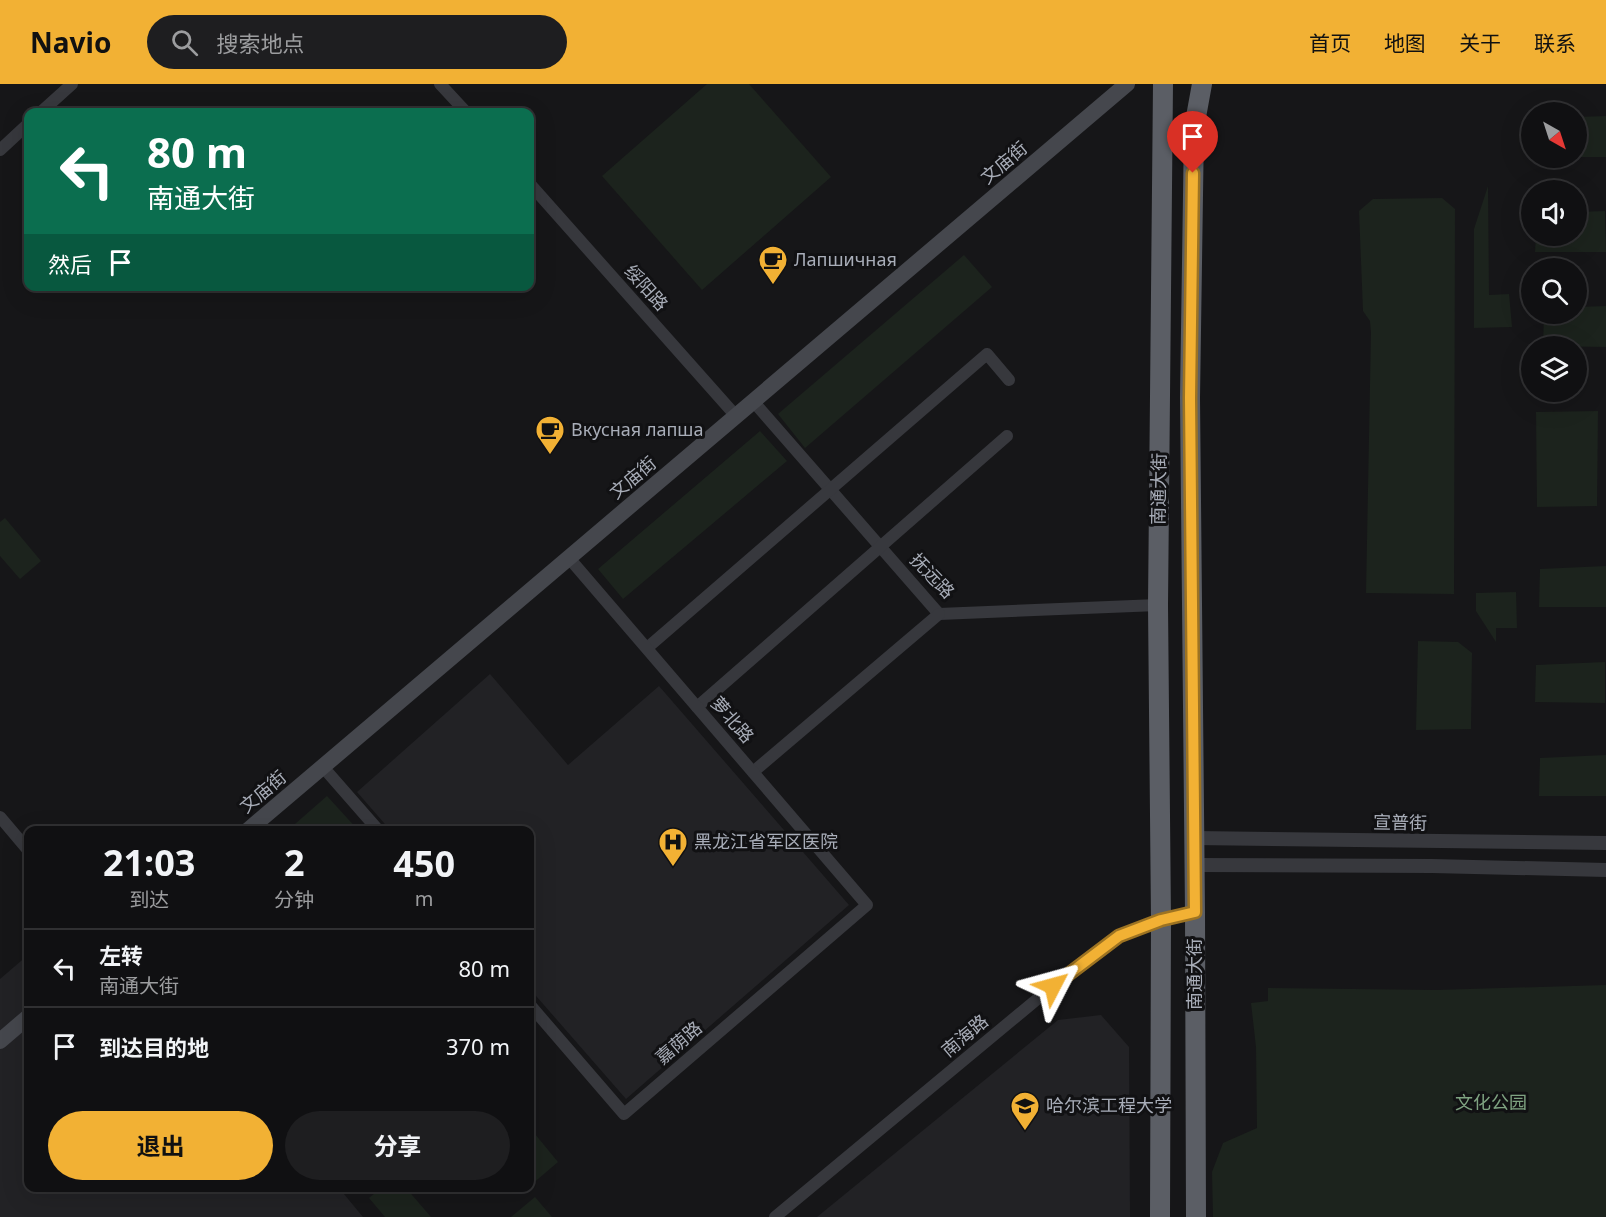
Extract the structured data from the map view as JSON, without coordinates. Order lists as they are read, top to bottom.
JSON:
{
  "streets": {
    "highway": ["南通大街"],
    "main road": ["文庙街"],
    "street": [
      "绥阳路",
      "抚远路",
      "萝北路",
      "宣普街",
      "南海路",
      "嘉荫路"
    ]
  },
  "crossings": [
    ["文庙街", "绥阳路"],
    ["文庙街", "抚远路"],
    ["文庙街", "萝北路"],
    ["南通大街", "抚远路"],
    ["南通大街", "宣普街"],
    ["南通大街", "南海路"],
    ["萝北路", "嘉荫路"]
  ],
  "parks": ["文化公园"],
  "places": {
    "cafe": ["Лапшичная", "Вкусная лапша"],
    "hospital": ["黑龙江省军区医院"],
    "school or university": ["哈尔滨工程大学"]
  },
  "north": "bottom right",
  "page": {
    "header": "Navio",
    "search": "搜索地点",
    "nav": [
      "首页",
      "地图",
      "关于",
      "联系"
    ],
    "turn": ["80 m", "南通大街"],
    "then": "然后",
    "eta": [
      "21:03",
      "到达",
      "2",
      "分钟",
      "450",
      "m"
    ],
    "list": [
      {
        "name": "左转",
        "note": "南通大街",
        "value": "80 m"
      },
      {
        "name": "到达目的地",
        "value": "370 m"
      }
    ],
    "buttons": ["退出", "分享"]
  }
}
